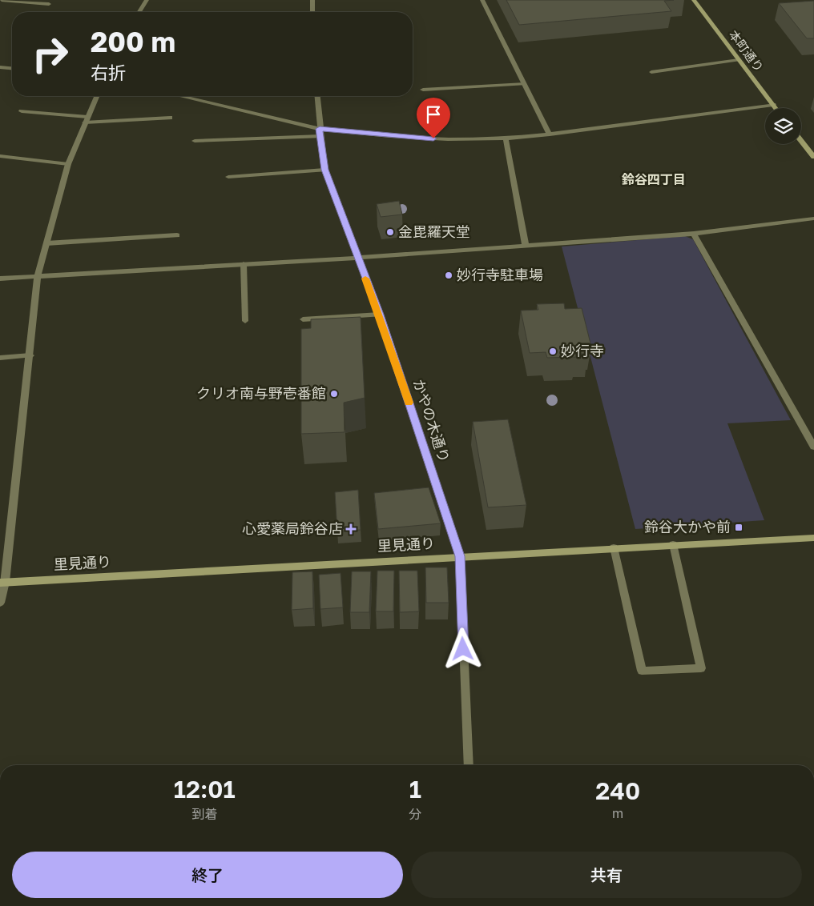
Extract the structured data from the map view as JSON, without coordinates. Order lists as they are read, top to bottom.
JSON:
{
  "streets": {
    "street": ["本町通り", "かやの木通り", "里見通り"]
  },
  "crossings": [
    ["かやの木通り", "里見通り"]
  ],
  "districts": ["鈴谷四丁目"],
  "places": {
    "other": [
      "金毘羅天堂",
      "妙行寺駐車場",
      "妙行寺",
      "クリオ南与野壱番館"
    ],
    "transit": ["鈴谷大かや前"],
    "health": ["心愛薬局鈴谷店"]
  },
  "page": {
    "turn": ["200 m", "右折"],
    "eta": [
      "12:01",
      "到着",
      "1",
      "分",
      "240",
      "m"
    ],
    "buttons": ["終了", "共有"]
  }
}
